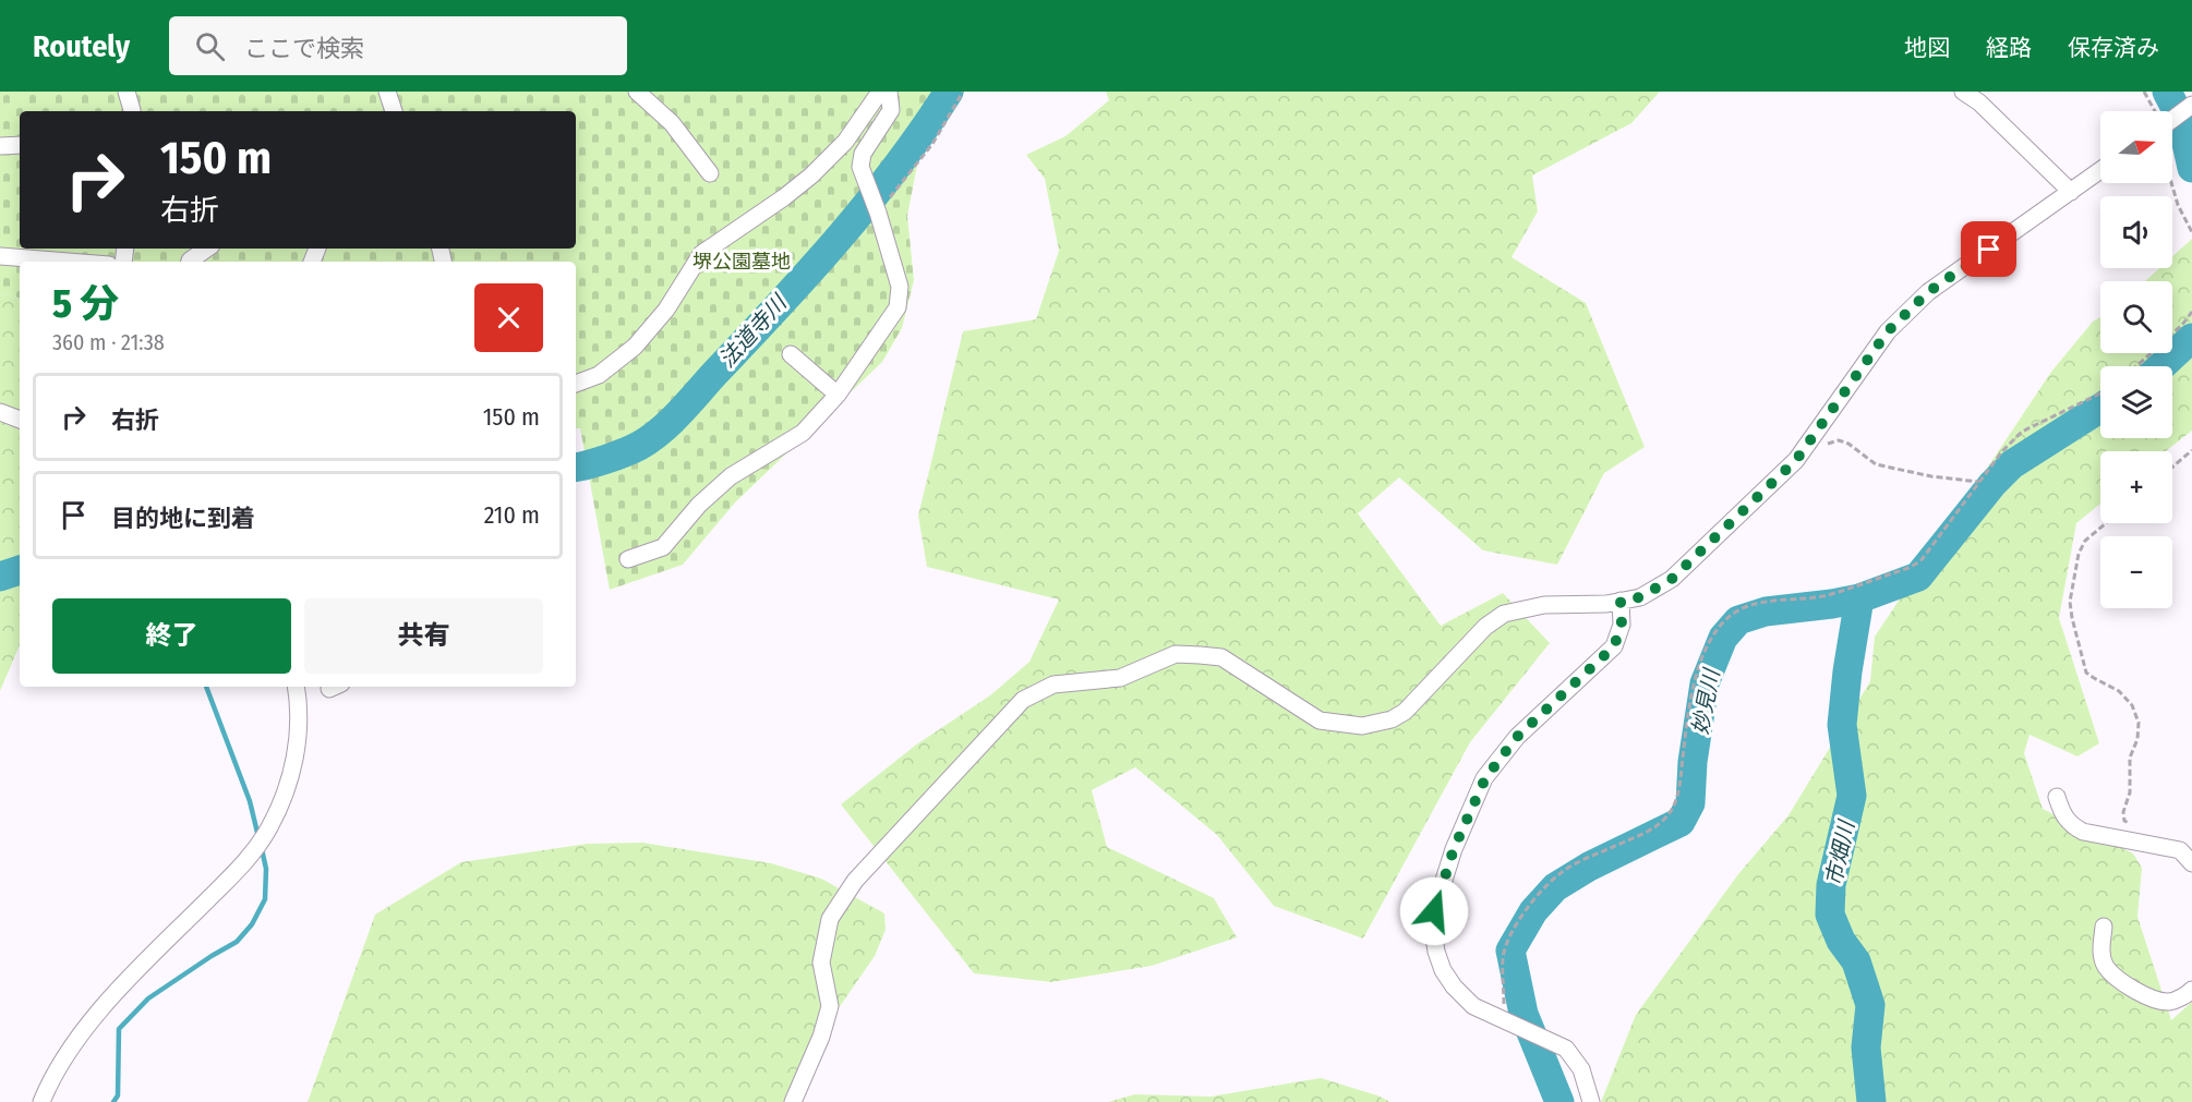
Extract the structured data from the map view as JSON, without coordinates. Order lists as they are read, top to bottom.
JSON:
{
  "water": ["法道寺川", "妙見川", "市畑川"],
  "parks": ["堺公園墓地"],
  "north": "right",
  "page": {
    "header": "Routely",
    "search": "ここで検索",
    "nav": ["地図", "経路", "保存済み"],
    "map_buttons": ["+", "−"],
    "turn": ["150 m", "右折"],
    "heading": ["5 分", "360 m · 21:38"],
    "list": [
      {
        "name": "右折",
        "value": "150 m"
      },
      {
        "name": "目的地に到着",
        "value": "210 m"
      }
    ],
    "buttons": ["終了", "共有"]
  }
}
